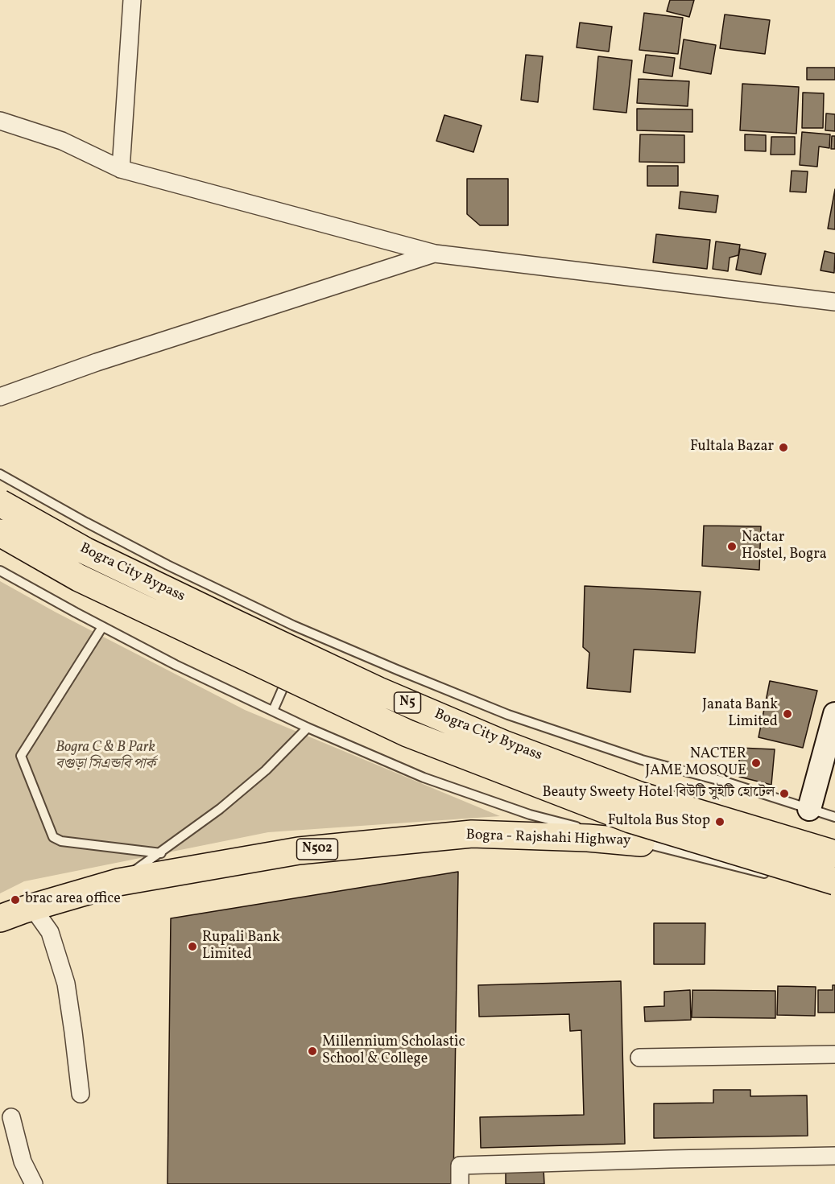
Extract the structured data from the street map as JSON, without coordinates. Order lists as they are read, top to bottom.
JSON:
{
  "streets": {
    "highway": [
      "Bogra City Bypass",
      "N5",
      "Bogra - Rajshahi Highway",
      "N502"
    ]
  },
  "parks": ["Bogra C & B Park বগুড়া সিএন্ডবি পার্ক"],
  "places": [
    "Fultala Bazar",
    "Nactar Hostel, Bogra",
    "Janata Bank Limited",
    "NACTER JAME MOSQUE",
    "Beauty Sweety Hotel বিউটি সুইটি হোটেল",
    "Fultola Bus Stop",
    "brac area office",
    "Rupali Bank Limited",
    "Millennium Scholastic School & College"
  ]
}
